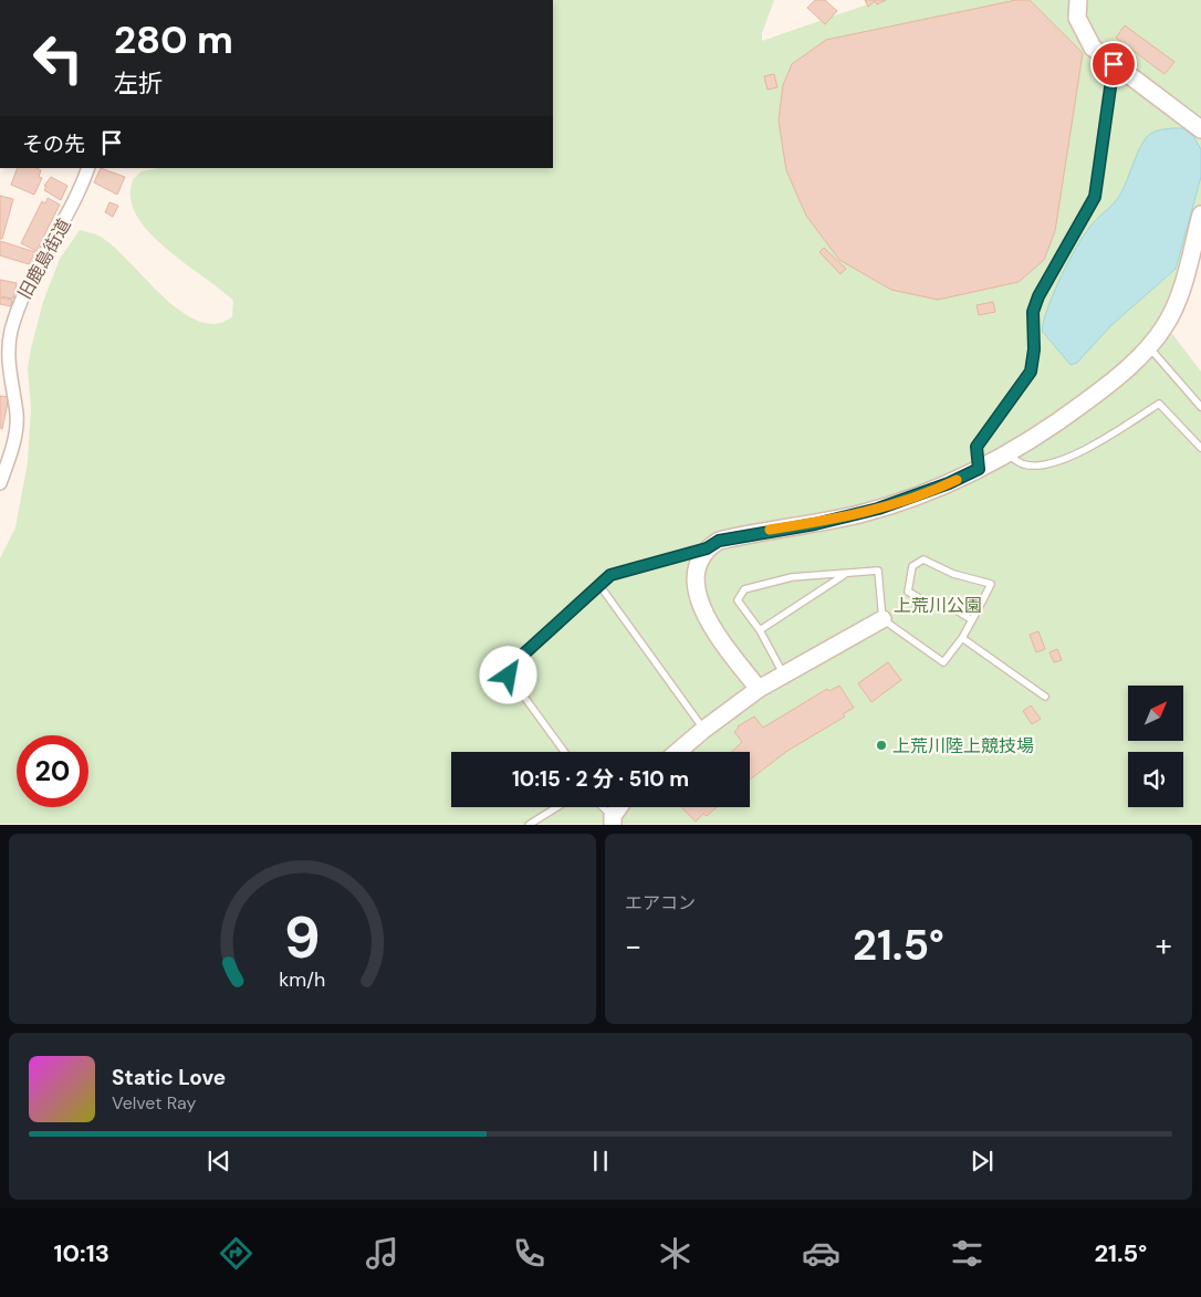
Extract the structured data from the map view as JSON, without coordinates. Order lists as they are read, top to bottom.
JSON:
{
  "streets": {
    "street": ["旧鹿島街道"]
  },
  "parks": ["上荒川公園"],
  "places": ["上荒川陸上競技場"],
  "north": "top right",
  "page": {
    "turn": ["280 m", "左折"],
    "then": "その先",
    "limit": "20",
    "trip": "10:15 · 2 分 · 510 m",
    "tile": "エアコン",
    "heat": ["−", "21.5°", "+"],
    "song": ["Static Love", "Velvet Ray"],
    "tabs": ["10:13", "21.5°"],
    "gauge": ["9", "km/h"]
  }
}
